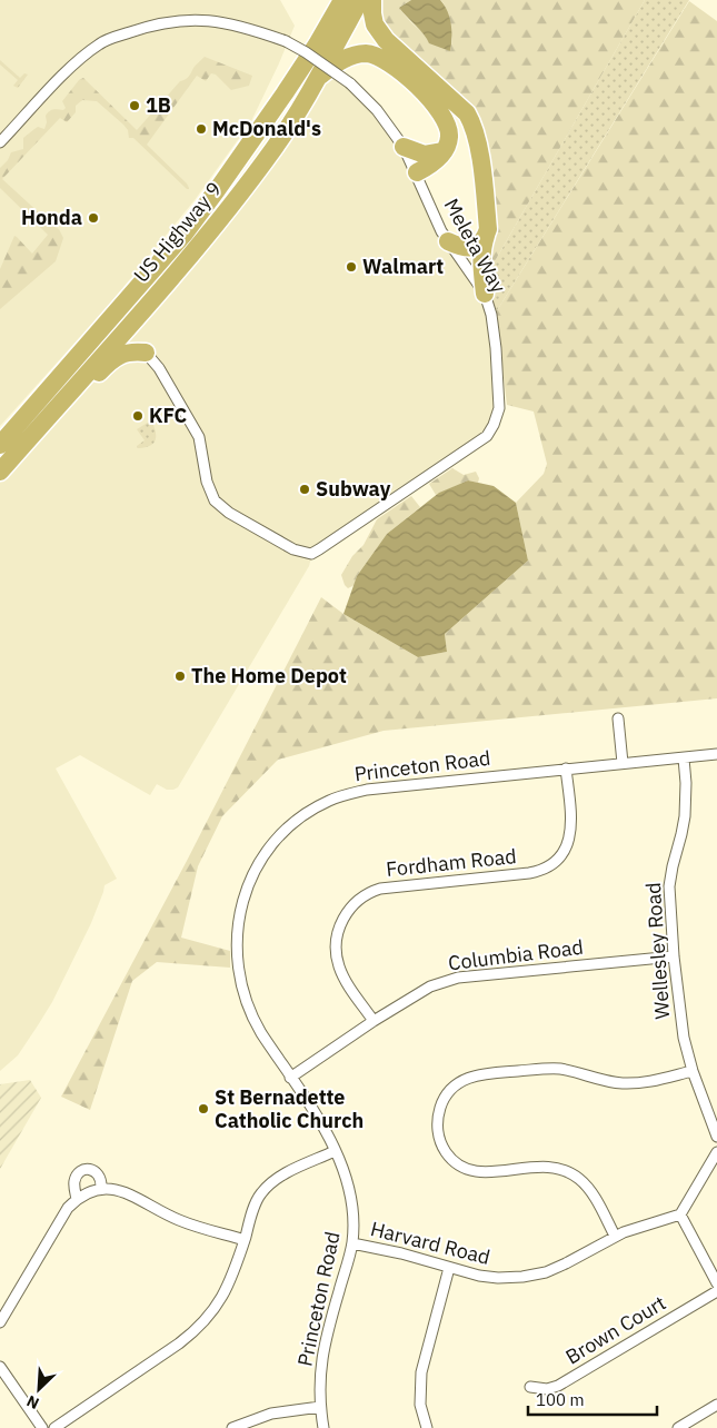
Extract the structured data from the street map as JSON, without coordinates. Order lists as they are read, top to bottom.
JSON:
{
  "streets": {
    "highway": ["US Highway 9"],
    "street": [
      "Meleta Way",
      "Princeton Road",
      "Fordham Road",
      "Wellesley Road",
      "Columbia Road",
      "Harvard Road",
      "Brown Court"
    ]
  },
  "crossings": [
    ["Princeton Road", "Fordham Road"],
    ["Princeton Road", "Wellesley Road"],
    ["Princeton Road", "Columbia Road"],
    ["Princeton Road", "Harvard Road"],
    ["Fordham Road", "Columbia Road"],
    ["Wellesley Road", "Columbia Road"]
  ],
  "places": [
    "1B",
    "McDonald's",
    "Honda",
    "Walmart",
    "KFC",
    "Subway",
    "The Home Depot",
    "St Bernadette Catholic Church"
  ],
  "scale_bar": "100 m",
  "north": "bottom left"
}
